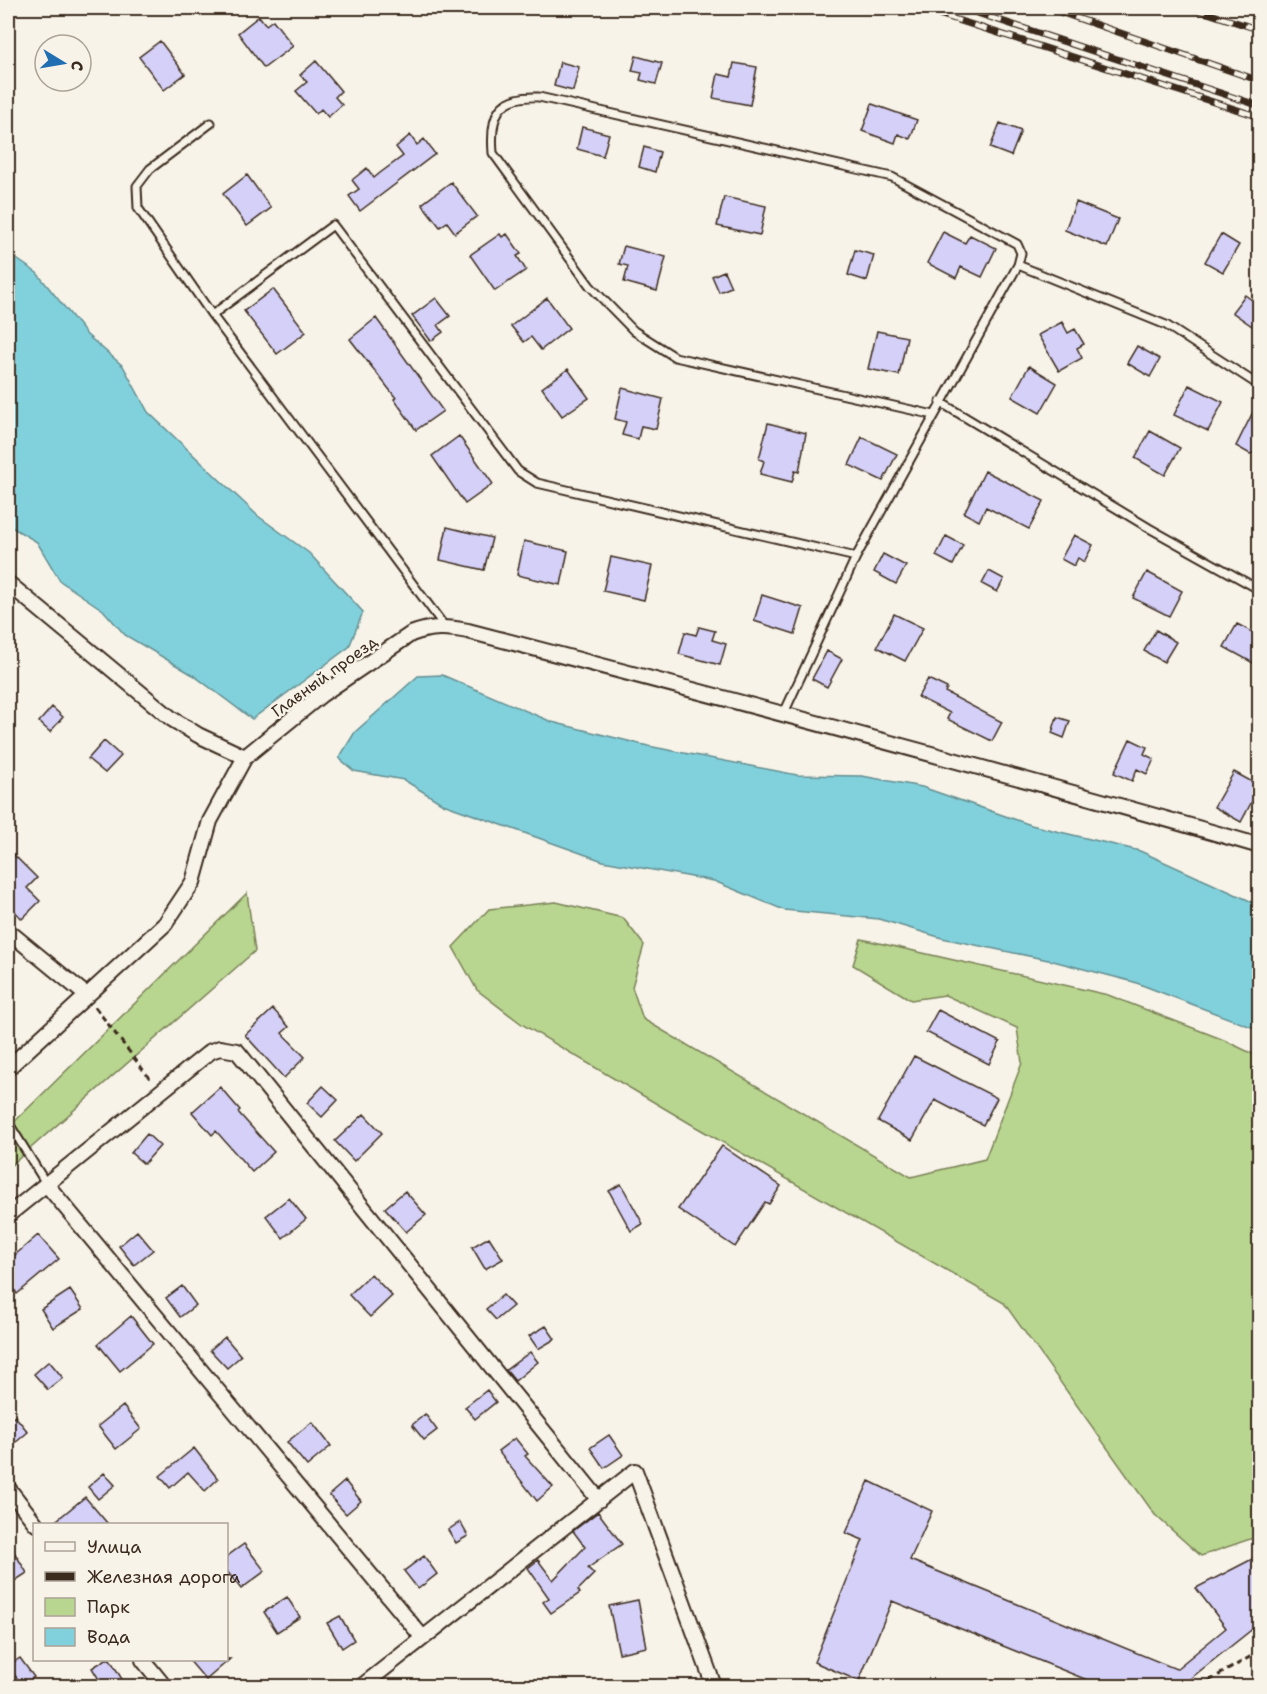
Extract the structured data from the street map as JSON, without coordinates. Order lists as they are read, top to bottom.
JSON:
{
  "streets": {
    "street": ["Главный проезд"]
  },
  "legend": [
    "Улица",
    "Железная дорога",
    "Парк",
    "Вода"
  ],
  "north": "right"
}
